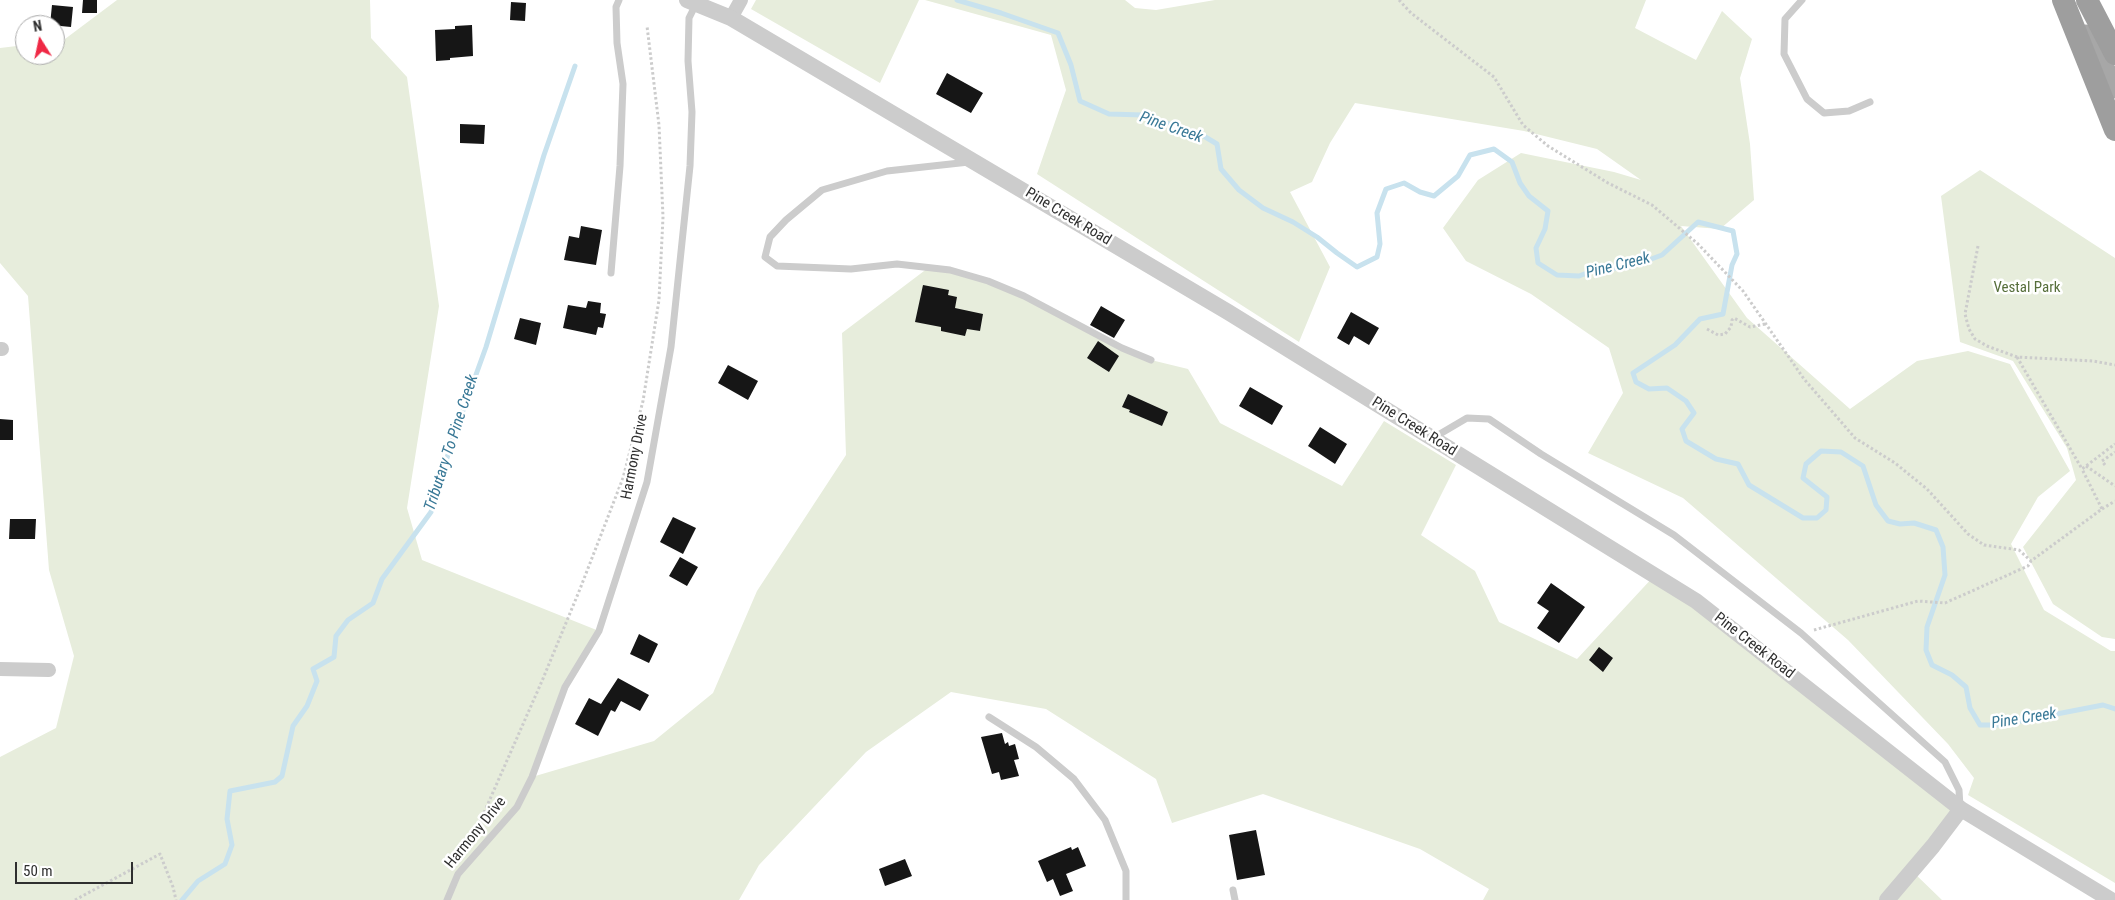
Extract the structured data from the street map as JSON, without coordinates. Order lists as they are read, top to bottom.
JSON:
{
  "streets": {
    "street": ["Pine Creek Road"],
    "lane": ["Harmony Drive"]
  },
  "crossings": [
    ["Pine Creek Road", "Harmony Drive"]
  ],
  "water": ["Pine Creek", "Tributary To Pine Creek"],
  "parks": ["Vestal Park"],
  "scale_bar": "50 m",
  "north": "top"
}
